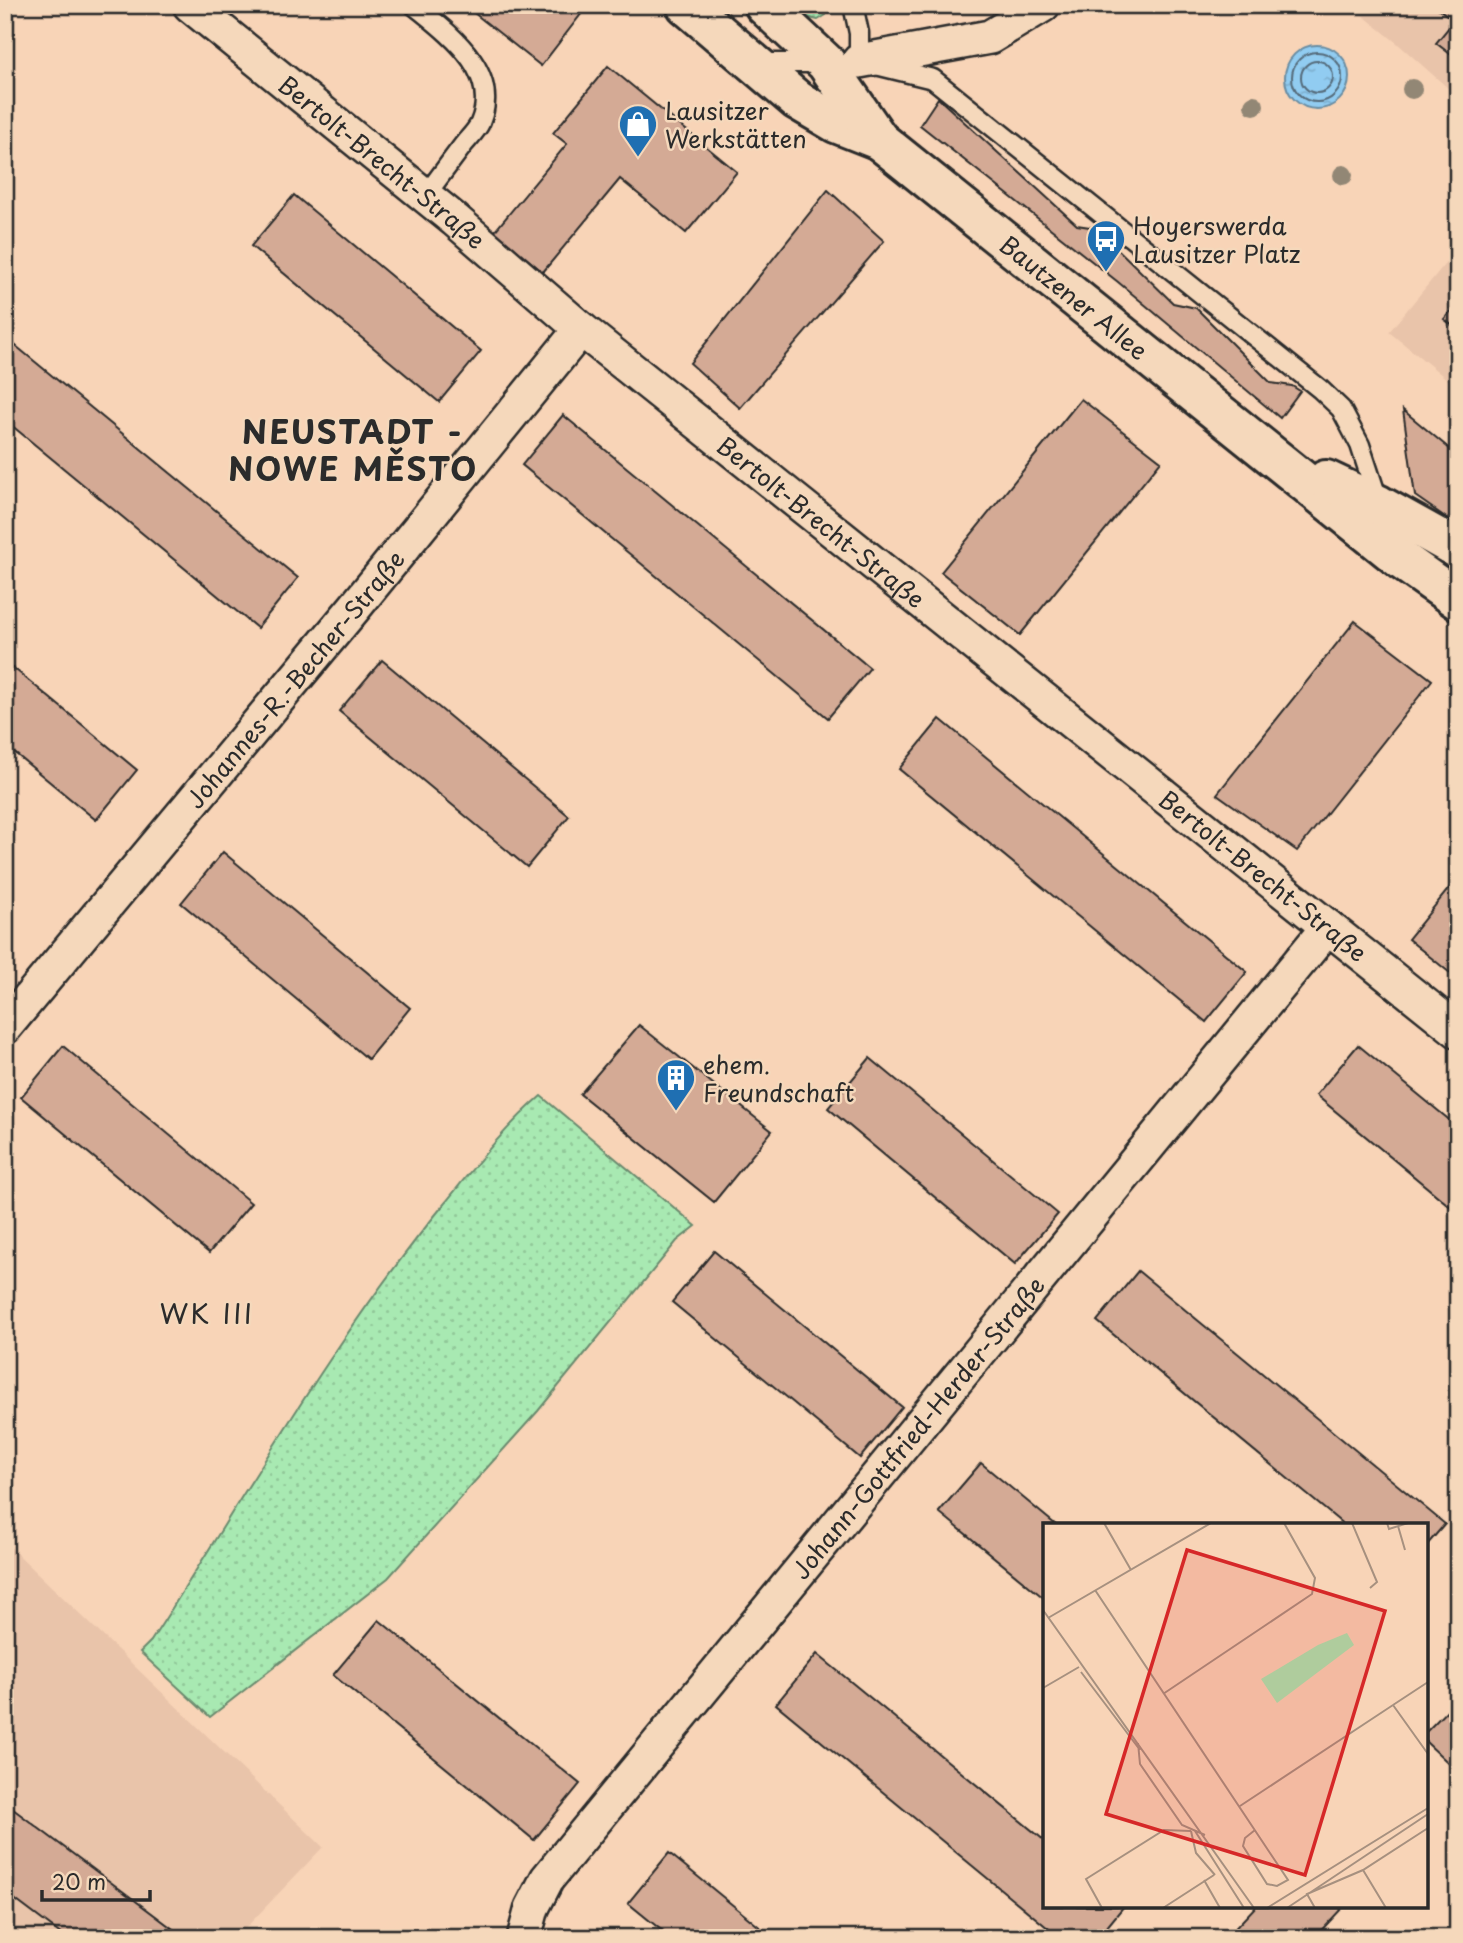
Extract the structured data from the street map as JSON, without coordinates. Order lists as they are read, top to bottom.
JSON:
{
  "streets": {
    "street": [
      "Bertolt-Brecht-Straße",
      "Bautzener Allee",
      "Johannes-R.-Becher-Straße",
      "Johann-Gottfried-Herder-Straße"
    ]
  },
  "crossings": [
    ["Bertolt-Brecht-Straße", "Johannes-R.-Becher-Straße"],
    ["Bertolt-Brecht-Straße", "Johann-Gottfried-Herder-Straße"]
  ],
  "districts": ["NEUSTADT - NOWE MĚSTO", "WK III"],
  "places": {
    "shop": ["Lausitzer Werkstätten"],
    "bus stop": ["Hoyerswerda Lausitzer Platz"],
    "building": ["ehem. Freundschaft"]
  },
  "scale_bar": "20 m"
}
